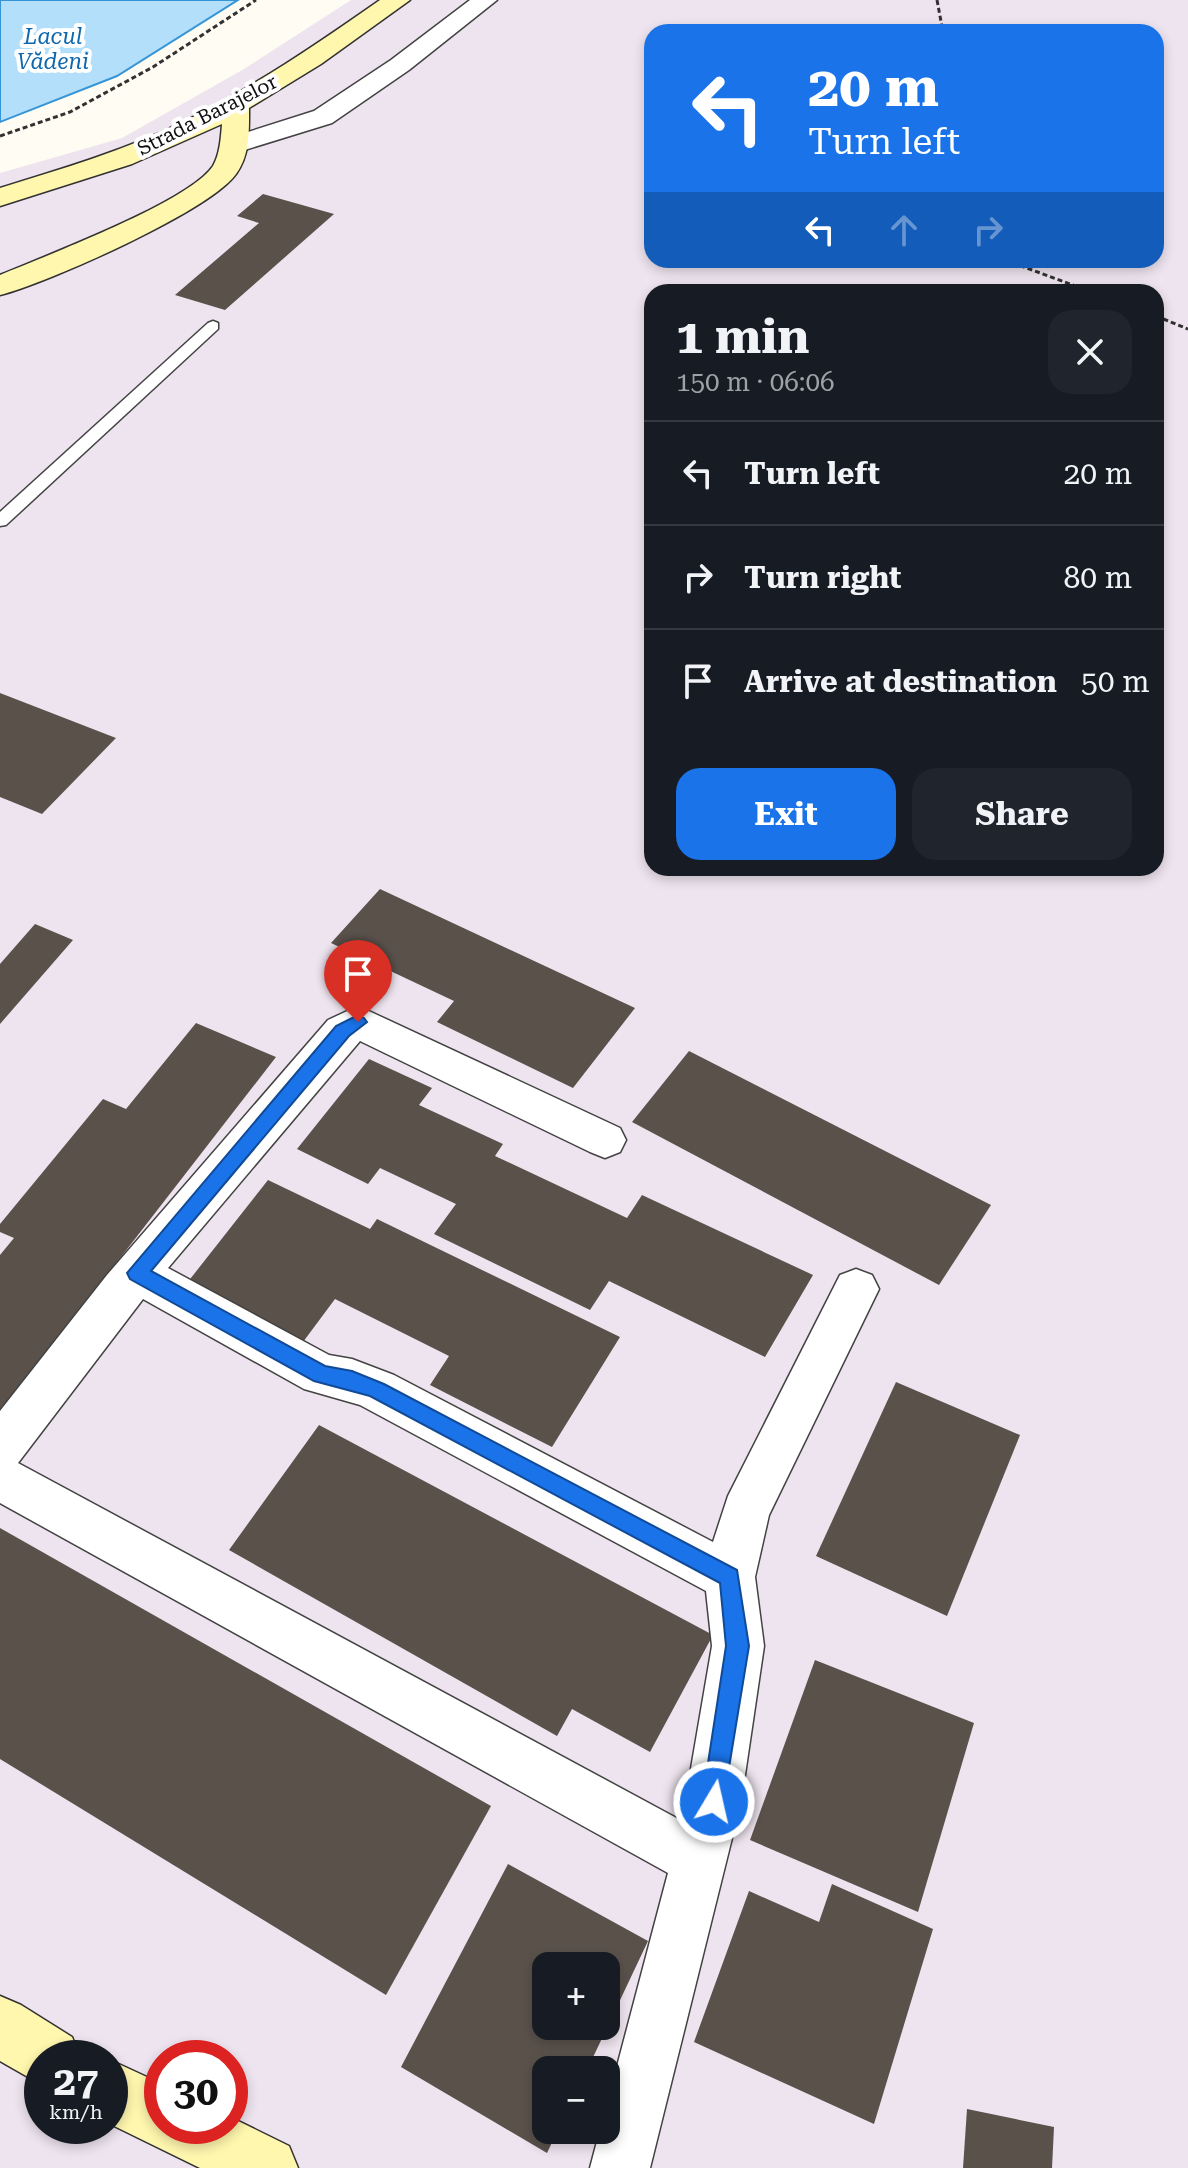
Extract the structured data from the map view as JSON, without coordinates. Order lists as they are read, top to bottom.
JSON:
{
  "streets": {
    "main road": ["Strada Barajelor"]
  },
  "water": ["Lacul Vădeni"],
  "page": {
    "turn": ["20 m", "Turn left"],
    "heading": ["1 min", "150 m · 06:06"],
    "list": [
      {
        "name": "Turn left",
        "value": "20 m"
      },
      {
        "name": "Turn right",
        "value": "80 m"
      },
      {
        "name": "Arrive at destination",
        "value": "50 m"
      }
    ],
    "buttons": ["Exit", "Share"],
    "map_buttons": ["+", "−"],
    "speed": "27 km/h",
    "limit": "30"
  }
}
